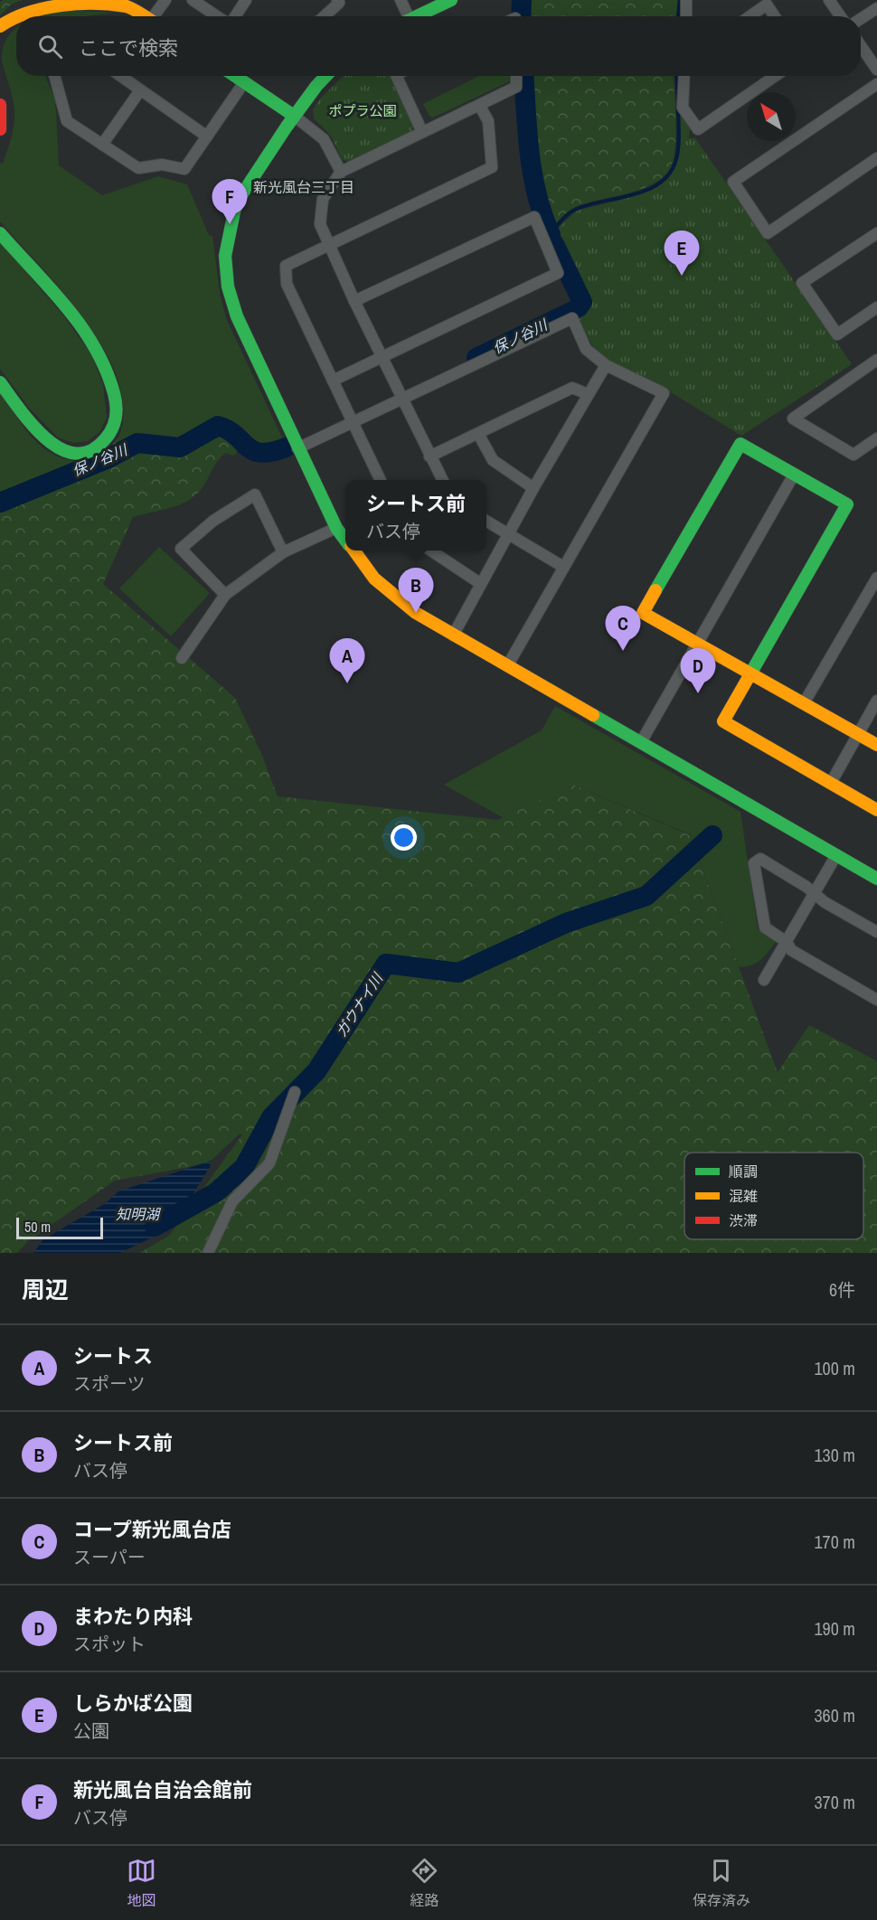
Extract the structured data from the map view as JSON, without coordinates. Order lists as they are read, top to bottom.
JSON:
{
  "districts": ["新光風台三丁目"],
  "water": ["保ノ谷川", "ガウナイ川", "知明湖"],
  "parks": ["ポプラ公園"],
  "legend": ["順調", "混雑", "渋滞"],
  "scale_bar": "50 m",
  "north": "top left",
  "page": {
    "search": "ここで検索",
    "pins": [
      "F",
      "E",
      "B",
      "C",
      "A",
      "D"
    ],
    "popup": ["シートス前", "バス停"],
    "scale": "50 m",
    "heading": ["周辺", "6件"],
    "list": [
      {
        "mark": "A",
        "name": "シートス",
        "note": "スポーツ",
        "value": "100 m"
      },
      {
        "mark": "B",
        "name": "シートス前",
        "note": "バス停",
        "value": "130 m"
      },
      {
        "mark": "C",
        "name": "コープ新光風台店",
        "note": "スーパー",
        "value": "170 m"
      },
      {
        "mark": "D",
        "name": "まわたり内科",
        "note": "スポット",
        "value": "190 m"
      },
      {
        "mark": "E",
        "name": "しらかば公園",
        "note": "公園",
        "value": "360 m"
      },
      {
        "mark": "F",
        "name": "新光風台自治会館前",
        "note": "バス停",
        "value": "370 m"
      }
    ],
    "nav": ["地図", "経路", "保存済み"]
  }
}
